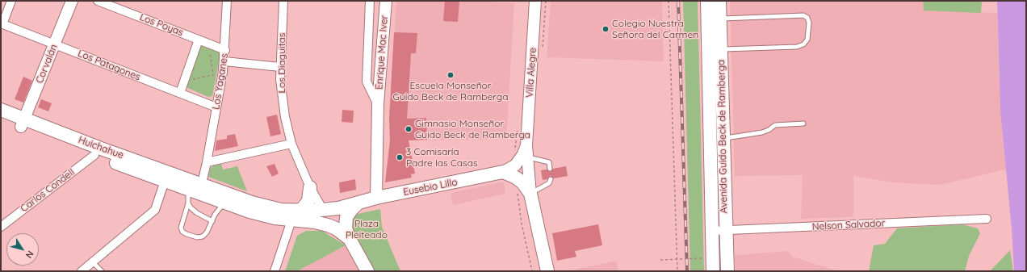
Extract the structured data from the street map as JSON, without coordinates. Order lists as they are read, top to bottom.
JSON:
{
  "streets": {
    "main road": [
      "Enrique Mac Iver",
      "Corvalán",
      "Villa Alegre",
      "Avenida Guido Beck de Ramberga",
      "Huichahue",
      "Eusebio Lillo"
    ],
    "street": [
      "Los Poyas",
      "Los Diaguitas",
      "Los Patagones",
      "Los Yaganes",
      "Carlos Condell",
      "Nelson Salvador"
    ]
  },
  "crossings": [
    ["Los Poyas", "Los Yaganes"],
    ["Enrique Mac Iver", "Eusebio Lillo"],
    ["Los Diaguitas", "Huichahue"],
    ["Los Diaguitas", "Eusebio Lillo"],
    ["Corvalán", "Los Patagones"],
    ["Corvalán", "Huichahue"],
    ["Los Patagones", "Los Yaganes"],
    ["Villa Alegre", "Eusebio Lillo"],
    ["Avenida Guido Beck de Ramberga", "Nelson Salvador"],
    ["Huichahue", "Eusebio Lillo"],
    ["Huichahue", "Carlos Condell"]
  ],
  "parks": ["Plaza Pleiteado"],
  "places": [
    "Colegio Nuestra Señora del Carmen",
    "Escuela Monseñor Guido Beck de Ramberga",
    "Gimnasio Monseñor Guido Beck de Ramberga",
    "3 Comisaría Padre las Casas"
  ],
  "north": "bottom right"
}
